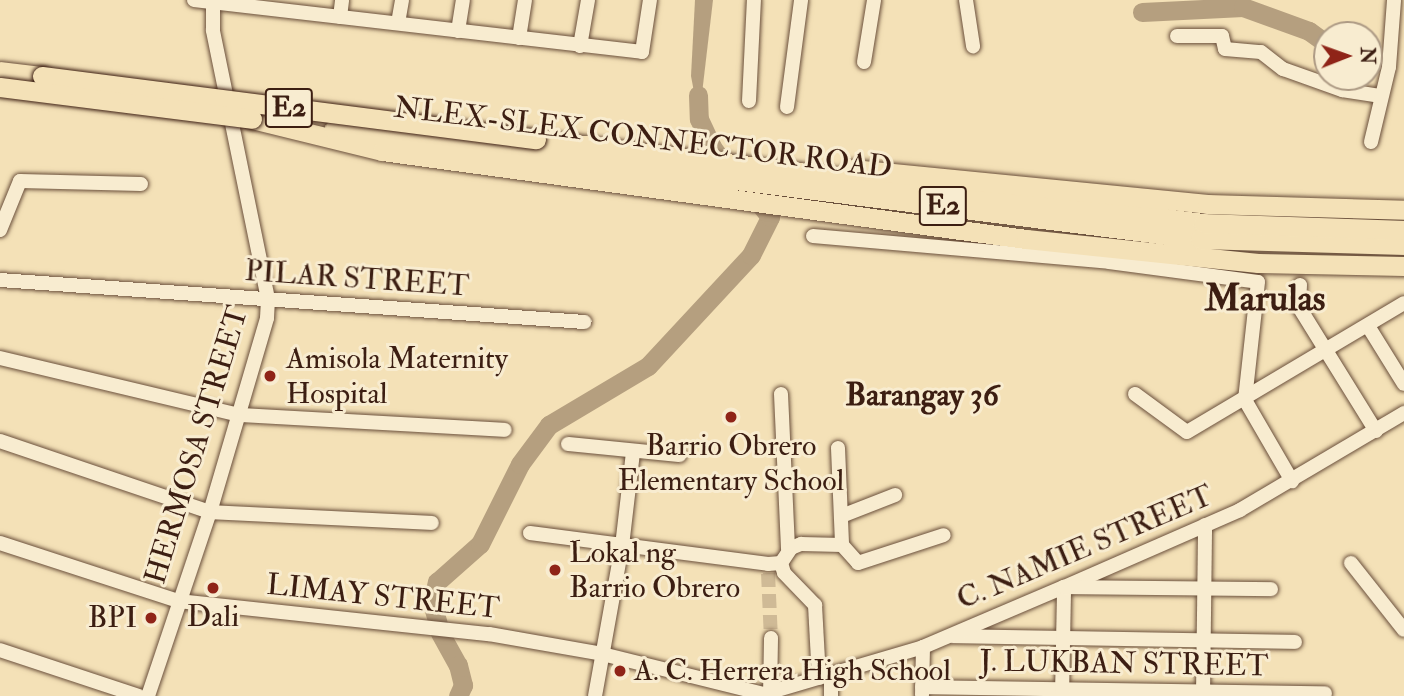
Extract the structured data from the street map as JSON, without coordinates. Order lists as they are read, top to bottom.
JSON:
{
  "streets": {
    "highway": ["E2", "NLEX-SLEX CONNECTOR ROAD"],
    "street": [
      "PILAR STREET",
      "HERMOSA STREET",
      "C. NAMIE STREET",
      "LIMAY STREET",
      "J. LUKBAN STREET"
    ]
  },
  "crossings": [
    ["PILAR STREET", "HERMOSA STREET"],
    ["HERMOSA STREET", "LIMAY STREET"],
    ["C. NAMIE STREET", "LIMAY STREET"]
  ],
  "districts": ["Marulas", "Barangay 36"],
  "places": [
    "Amisola Maternity Hospital",
    "Barrio Obrero Elementary School",
    "Lokal ng Barrio Obrero",
    "Dali",
    "BPI",
    "A. C. Herrera High School"
  ],
  "north": "right"
}
